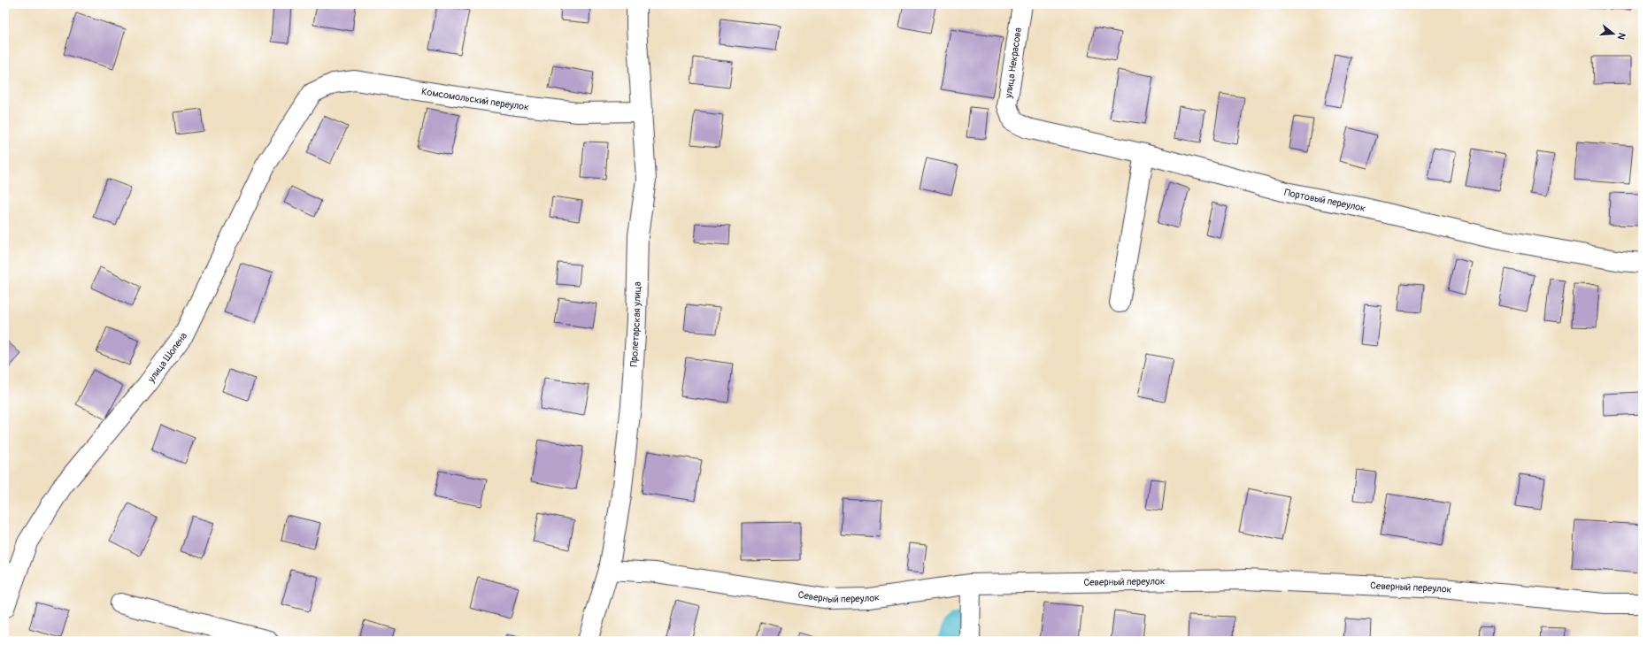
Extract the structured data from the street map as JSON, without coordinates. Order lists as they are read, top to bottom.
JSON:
{
  "streets": {
    "street": [
      "улица Некрасова",
      "Комсомольский переулок",
      "Портовый переулок",
      "Пролетарская улица",
      "улица Шопена",
      "Северный переулок"
    ]
  },
  "crossings": [
    ["улица Некрасова", "Портовый переулок"],
    ["Комсомольский переулок", "Пролетарская улица"],
    ["Комсомольский переулок", "улица Шопена"],
    ["Пролетарская улица", "Северный переулок"]
  ],
  "north": "right"
}
